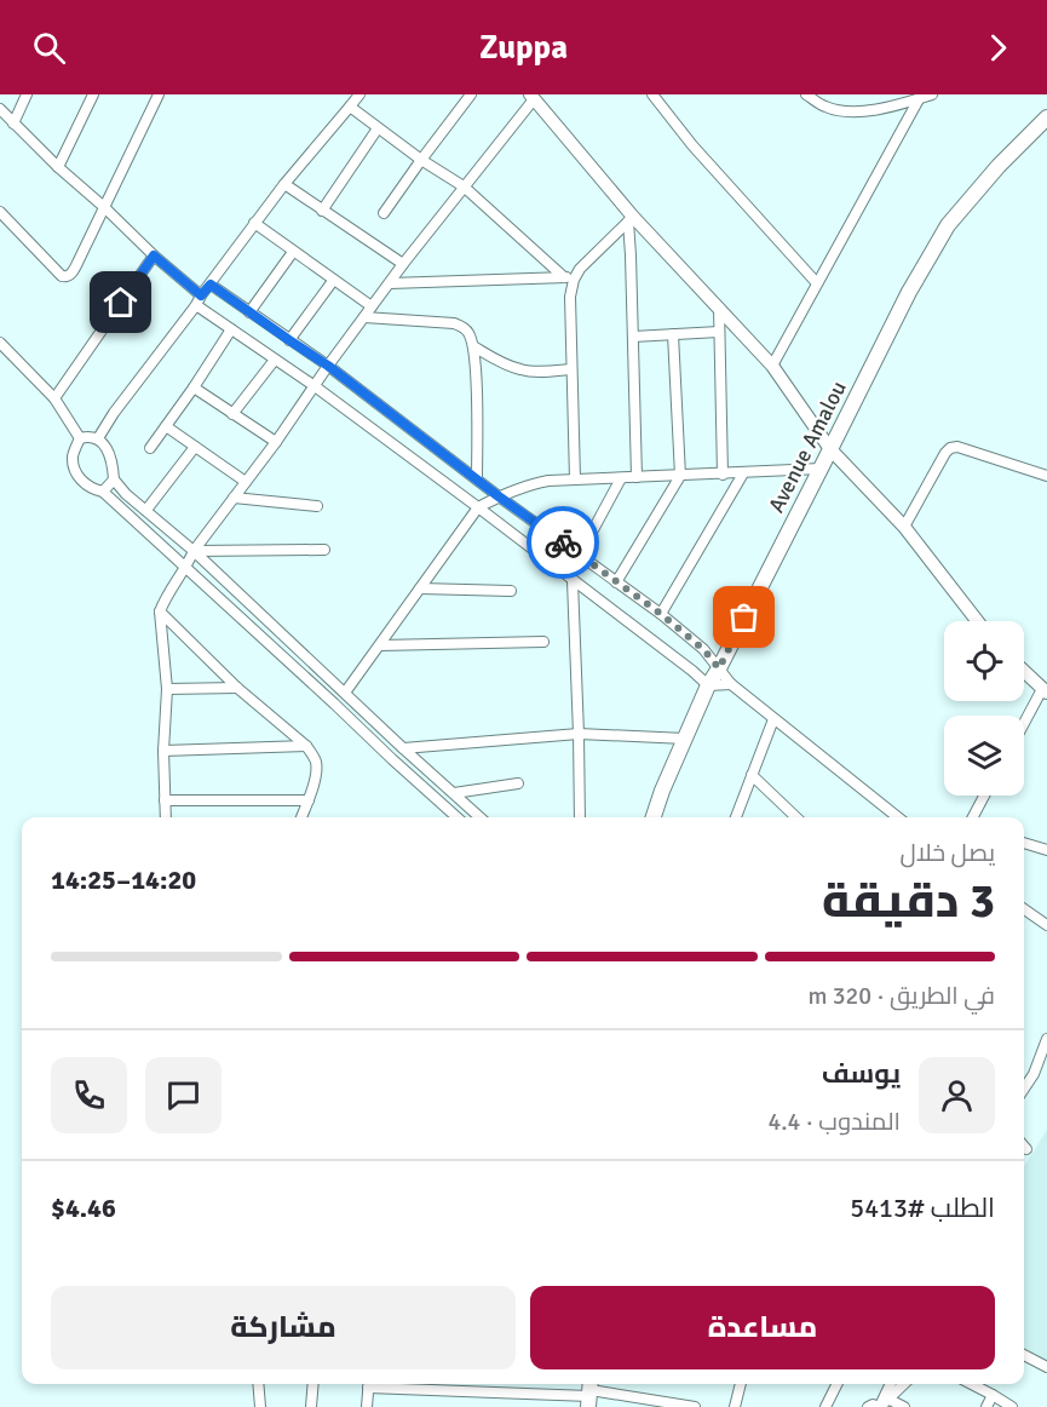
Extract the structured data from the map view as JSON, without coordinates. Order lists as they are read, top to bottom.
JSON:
{
  "streets": {
    "main road": ["Avenue Amalou"]
  },
  "page": {
    "header": "Zuppa",
    "heading": ["3 دقيقة", "يصل خلال", "14:20–14:25"],
    "panel": [
      "يوسف",
      "المندوب · 4.4",
      "الطلب #5413",
      "$4.46"
    ],
    "bar": "في الطريق · 320 m",
    "buttons": ["مساعدة", "مشاركة"]
  }
}
